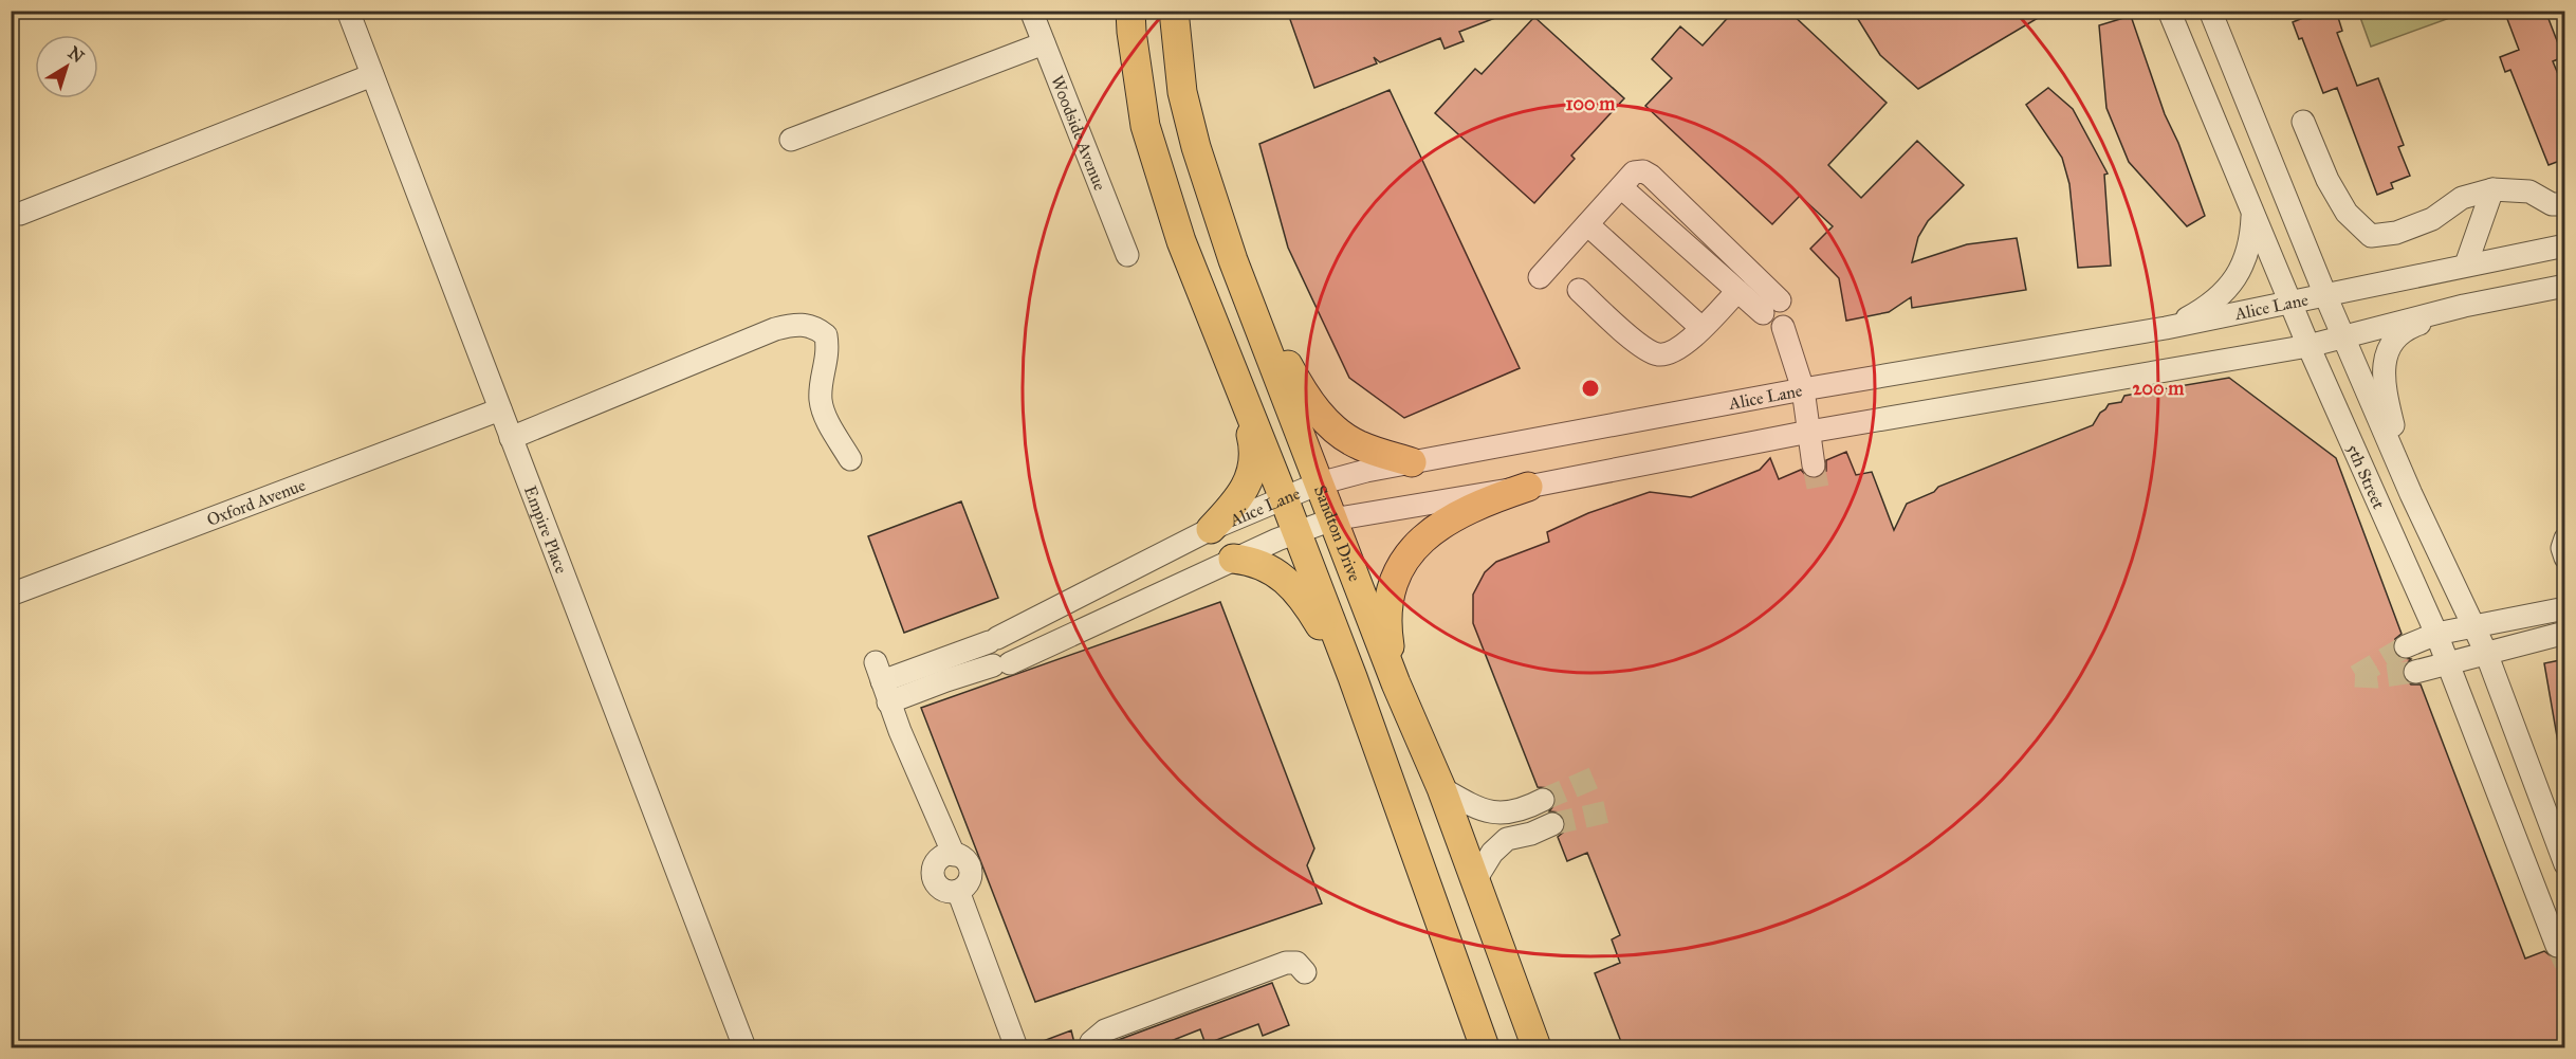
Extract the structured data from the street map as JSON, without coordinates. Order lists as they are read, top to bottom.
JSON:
{
  "streets": {
    "main road": ["Sandton Drive"],
    "street": [
      "Woodside Avenue",
      "Alice Lane",
      "5th Street",
      "Oxford Avenue",
      "Empire Place"
    ]
  },
  "crossings": [
    ["Alice Lane", "5th Street"],
    ["Alice Lane", "Sandton Drive"],
    ["Oxford Avenue", "Empire Place"]
  ],
  "north": "top right",
  "rings": ["100 m", "200 m"]
}
